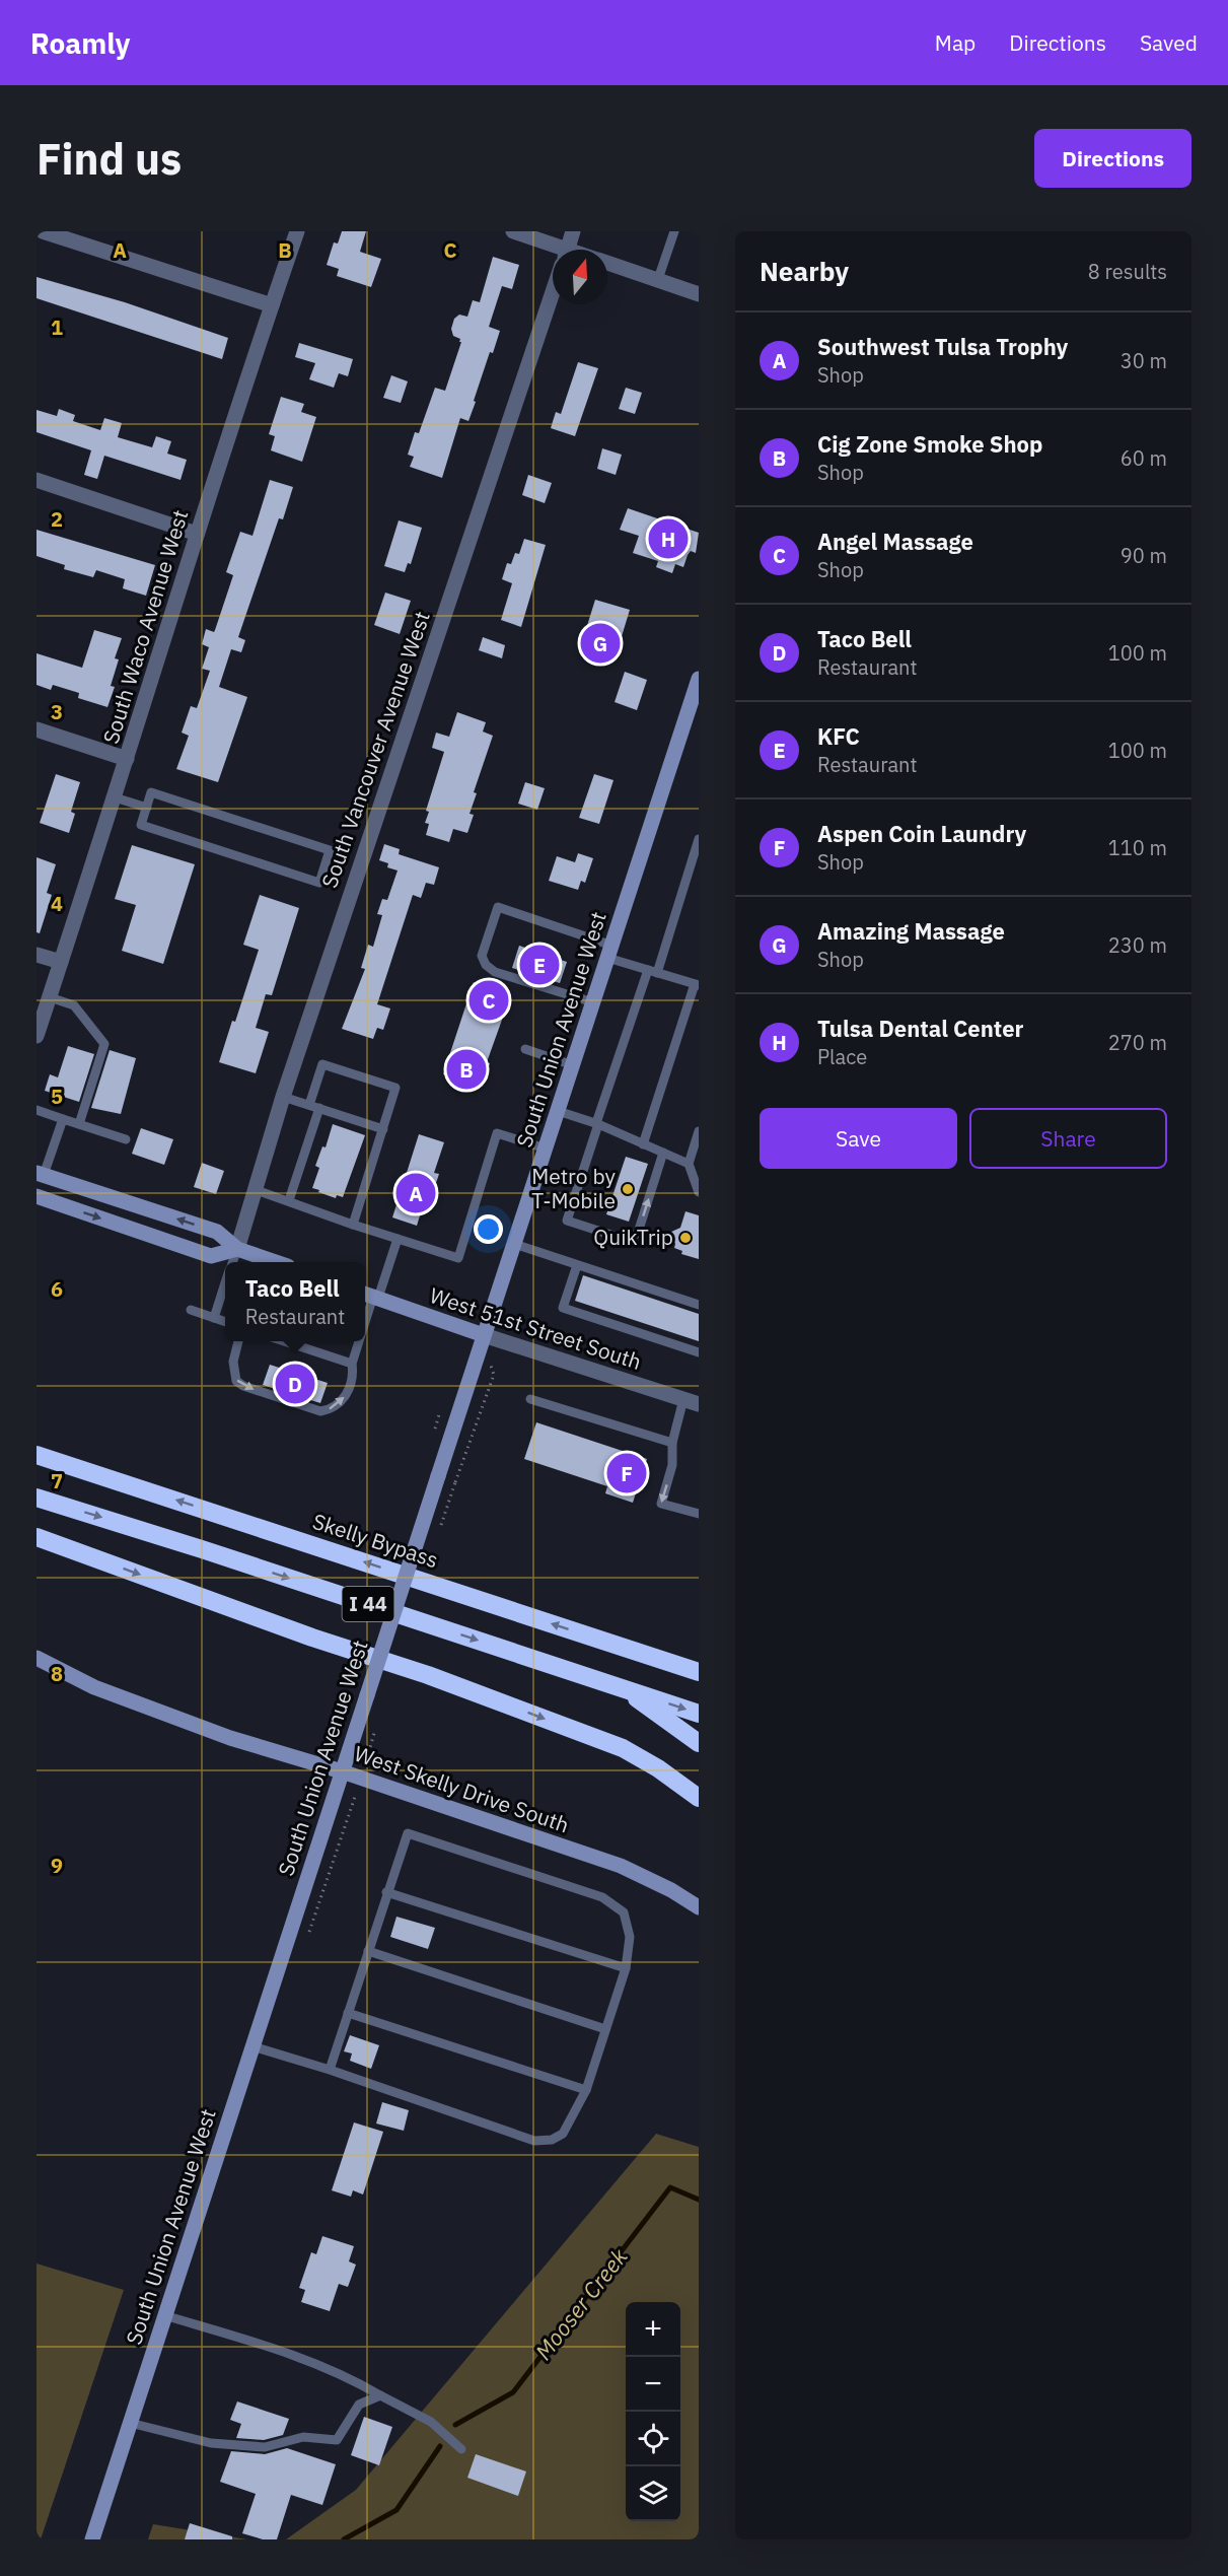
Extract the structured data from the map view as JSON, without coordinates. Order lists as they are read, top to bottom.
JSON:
{
  "streets": {
    "highway": ["Skelly Bypass", "I 44"],
    "street": [
      "South Waco Avenue West",
      "South Vancouver Avenue West",
      "South Union Avenue West",
      "West 51st Street South",
      "West Skelly Drive South"
    ]
  },
  "crossings": [
    ["South Union Avenue West", "West 51st Street South"],
    ["South Union Avenue West", "West Skelly Drive South"]
  ],
  "water": ["Mooser Creek"],
  "places": ["Metro by T-Mobile", "QuikTrip"],
  "north": "top",
  "page": {
    "header": "Roamly",
    "nav": ["Map", "Directions", "Saved"],
    "buttons": [
      "Directions",
      ["Save", "Share"]
    ],
    "title": "Find us",
    "heading": ["Nearby", "8 results"],
    "list": [
      {
        "mark": "A",
        "name": "Southwest Tulsa Trophy",
        "note": "Shop",
        "value": "30 m"
      },
      {
        "mark": "B",
        "name": "Cig Zone Smoke Shop",
        "note": "Shop",
        "value": "60 m"
      },
      {
        "mark": "C",
        "name": "Angel Massage",
        "note": "Shop",
        "value": "90 m"
      },
      {
        "mark": "D",
        "name": "Taco Bell",
        "note": "Restaurant",
        "value": "100 m"
      },
      {
        "mark": "E",
        "name": "KFC",
        "note": "Restaurant",
        "value": "100 m"
      },
      {
        "mark": "F",
        "name": "Aspen Coin Laundry",
        "note": "Shop",
        "value": "110 m"
      },
      {
        "mark": "G",
        "name": "Amazing Massage",
        "note": "Shop",
        "value": "230 m"
      },
      {
        "mark": "H",
        "name": "Tulsa Dental Center",
        "note": "Place",
        "value": "270 m"
      }
    ],
    "pins": [
      "H",
      "G",
      "E",
      "C",
      "B",
      "A",
      "D",
      "F"
    ],
    "popup": ["Taco Bell", "Restaurant"],
    "map_buttons": ["+", "−"]
  },
  "grid": {
    "columns": ["A", "B", "C"],
    "rows": [
      "1",
      "2",
      "3",
      "4",
      "5",
      "6",
      "7",
      "8",
      "9"
    ]
  }
}
